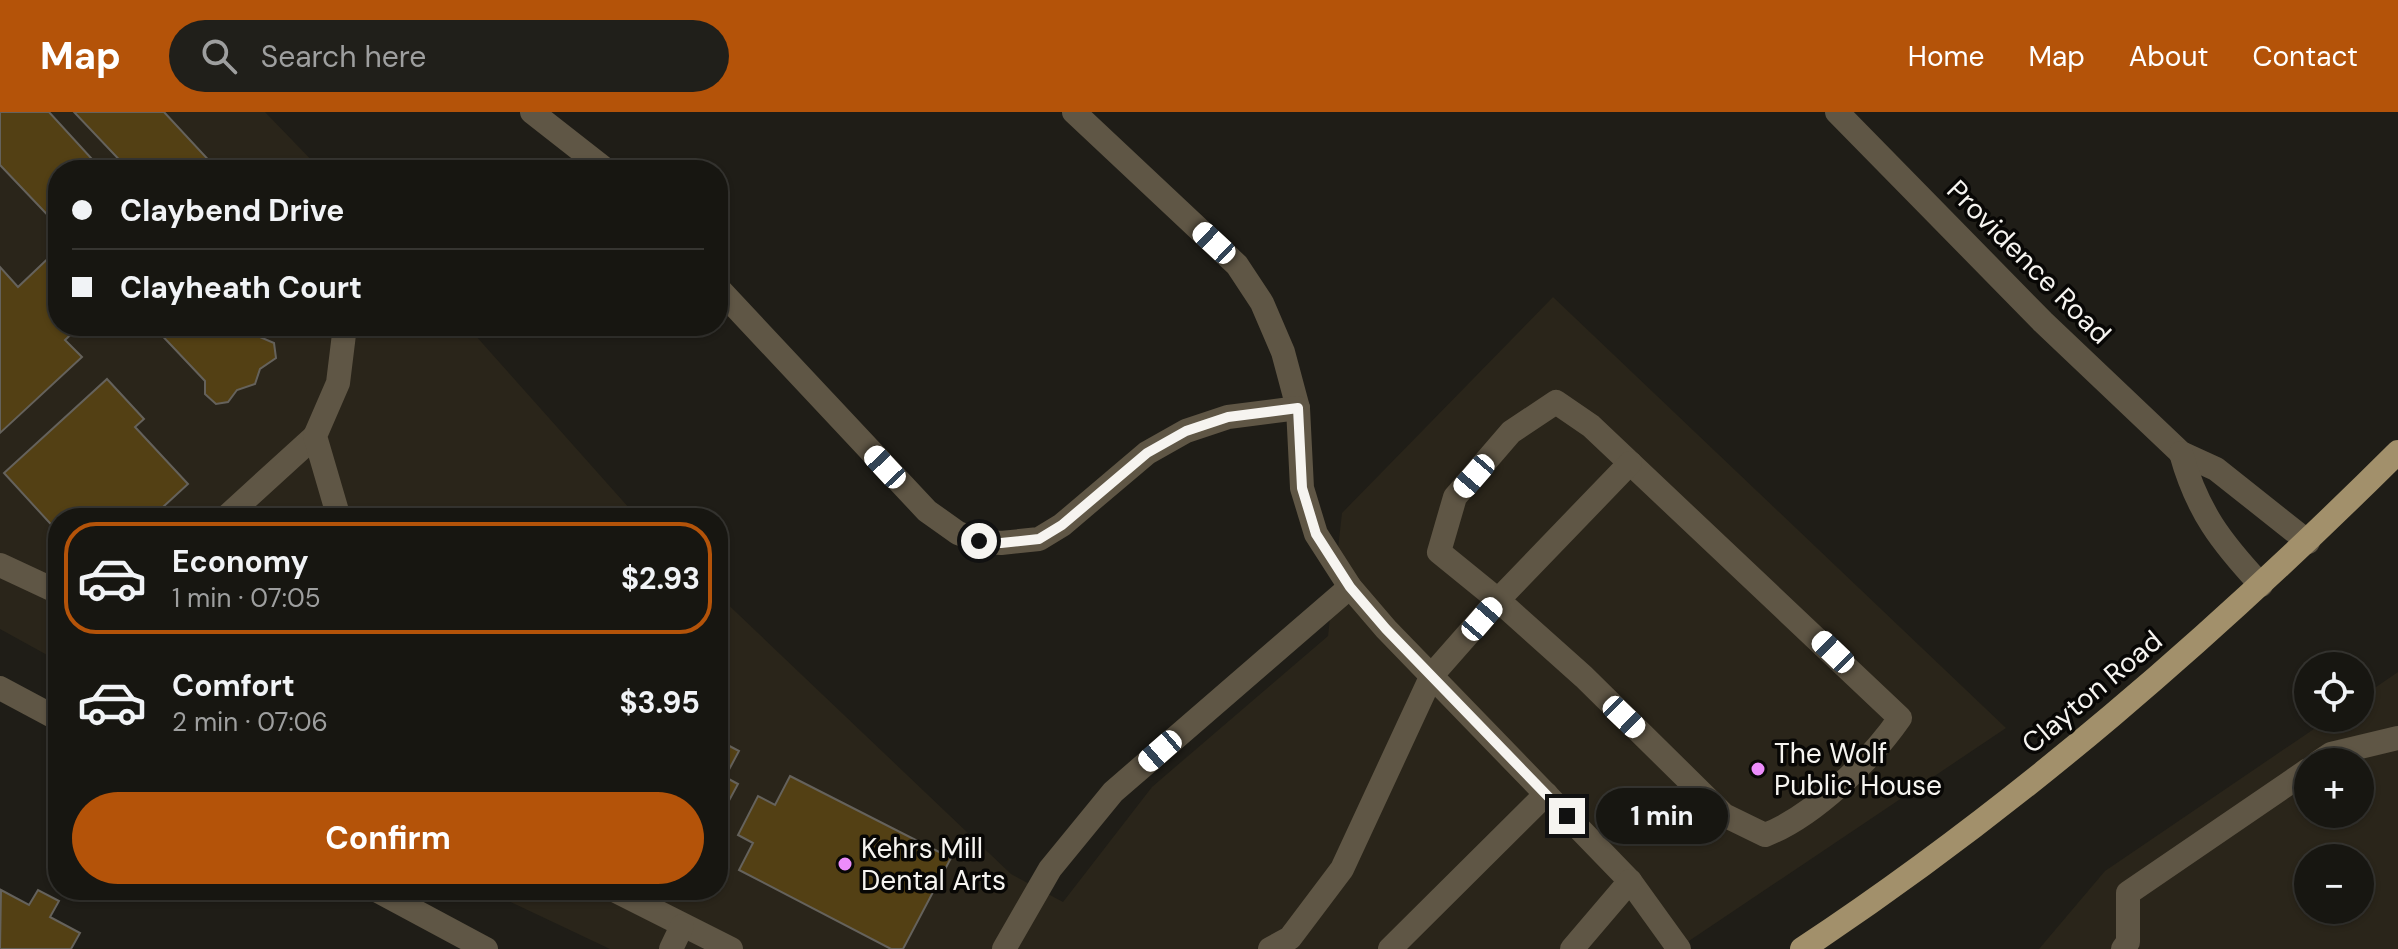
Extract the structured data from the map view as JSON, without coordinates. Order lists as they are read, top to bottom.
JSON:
{
  "streets": {
    "main road": ["Clayton Road"],
    "street": ["Providence Road"]
  },
  "crossings": [
    ["Providence Road", "Clayton Road"]
  ],
  "places": ["The Wolf Public House", "Kehrs Mill Dental Arts"],
  "page": {
    "header": "Map",
    "search": "Search here",
    "nav": [
      "Home",
      "Map",
      "About",
      "Contact"
    ],
    "banner": ["Claybend Drive", "Clayheath Court"],
    "list": [
      {
        "name": "Economy",
        "note": "1 min · 07:05",
        "value": "$2.93"
      },
      {
        "name": "Comfort",
        "note": "2 min · 07:06",
        "value": "$3.95"
      }
    ],
    "map_buttons": ["+", "−"],
    "buttons": "Confirm",
    "bubble": "1 min"
  }
}
